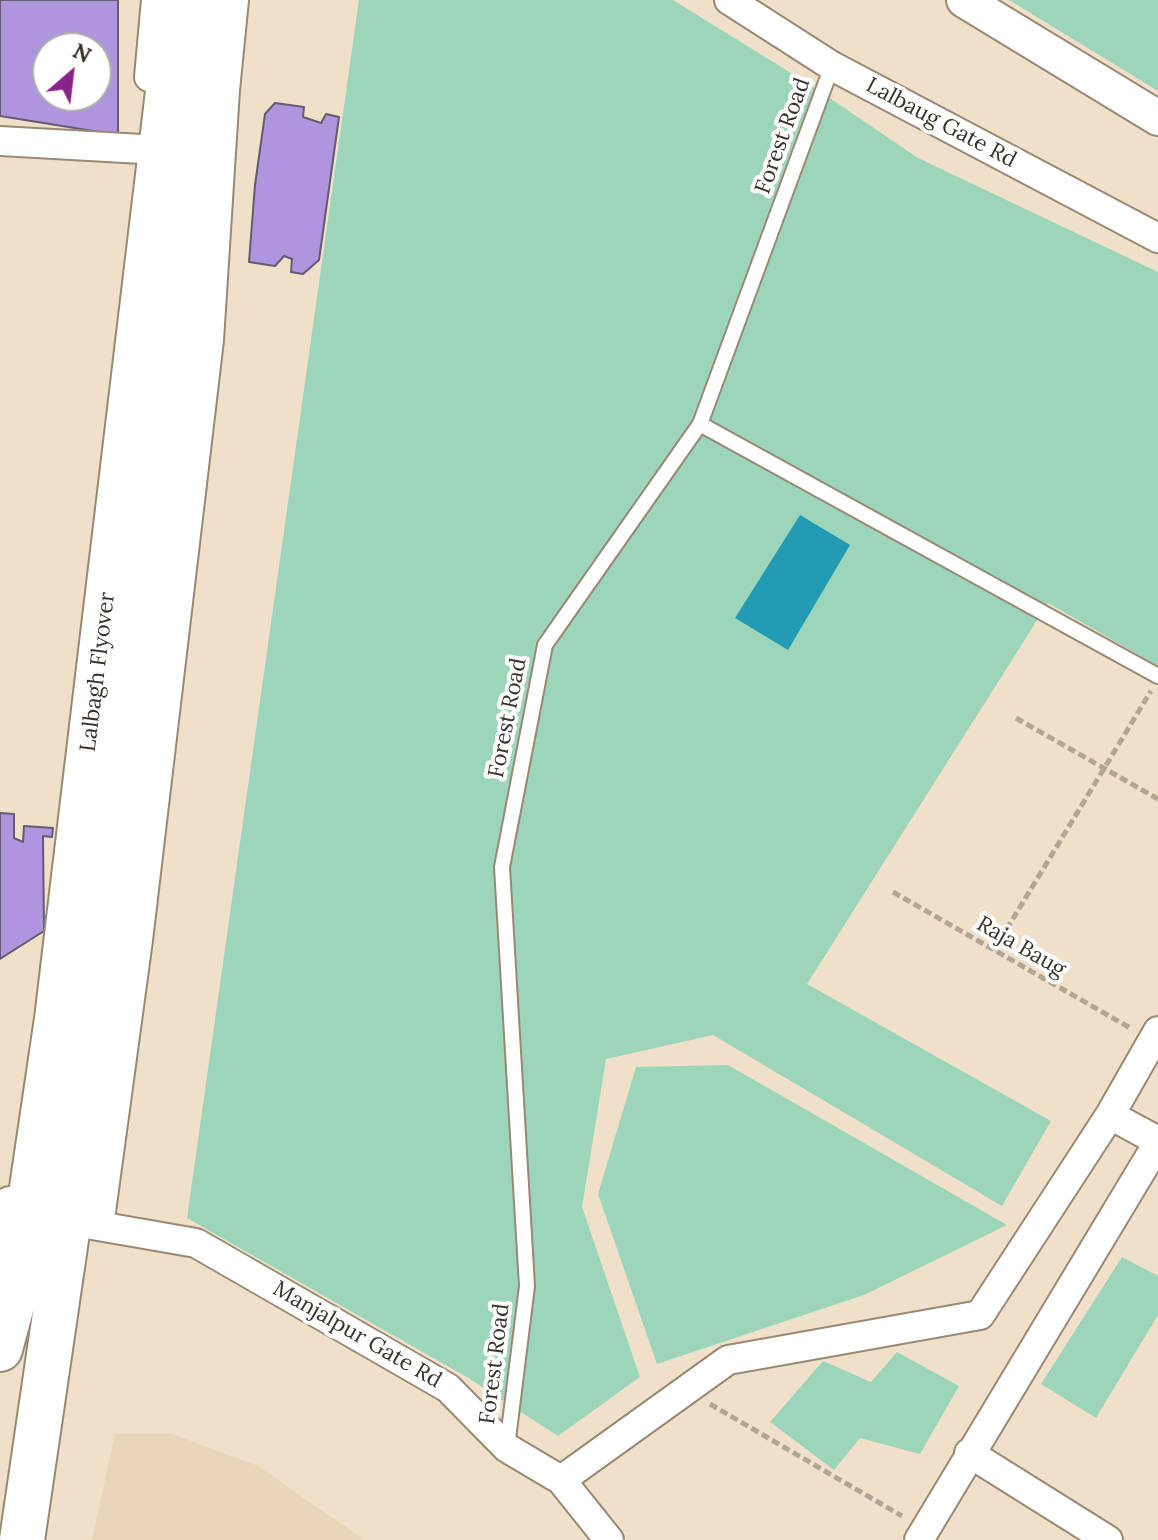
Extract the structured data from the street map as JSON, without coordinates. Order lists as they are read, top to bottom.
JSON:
{
  "streets": {
    "highway": ["Lalbagh Flyover"],
    "street": ["Lalbaug Gate Rd", "Manjalpur Gate Rd"],
    "lane": ["Forest Road"],
    "path": ["Raja Baug"]
  },
  "crossings": [
    ["Lalbaug Gate Rd", "Forest Road"],
    ["Forest Road", "Manjalpur Gate Rd"],
    ["Lalbagh Flyover", "Manjalpur Gate Rd"]
  ],
  "north": "top right"
}
